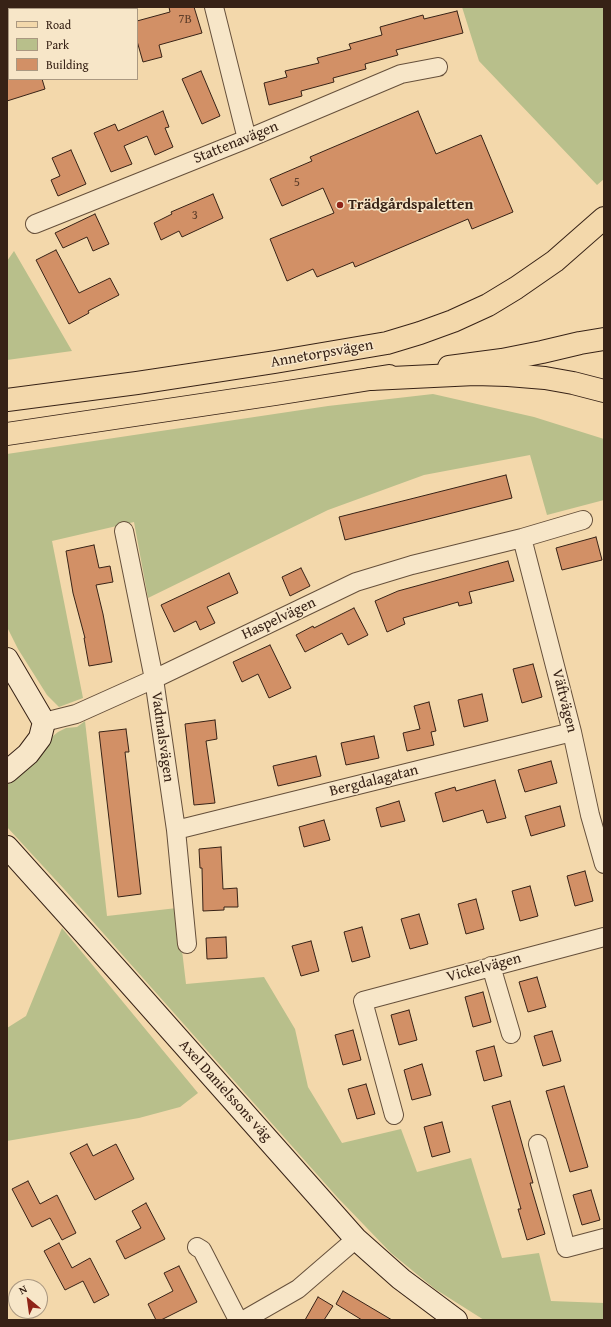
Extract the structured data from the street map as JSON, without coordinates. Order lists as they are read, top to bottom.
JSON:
{
  "streets": {
    "main road": ["Annetorpsvägen"],
    "street": [
      "Stattenavägen",
      "Haspelvägen",
      "Väftvägen",
      "Vadmalsvägen",
      "Bergdalagatan",
      "Vickelvägen",
      "Axel Danielssons väg"
    ]
  },
  "crossings": [
    ["Haspelvägen", "Väftvägen"],
    ["Haspelvägen", "Vadmalsvägen"],
    ["Väftvägen", "Bergdalagatan"],
    ["Vadmalsvägen", "Bergdalagatan"]
  ],
  "places": ["Trädgårdspaletten"],
  "house_numbers": ["7B", "5", "3"],
  "legend": ["Road", "Park", "Building"],
  "north": "top left"
}
